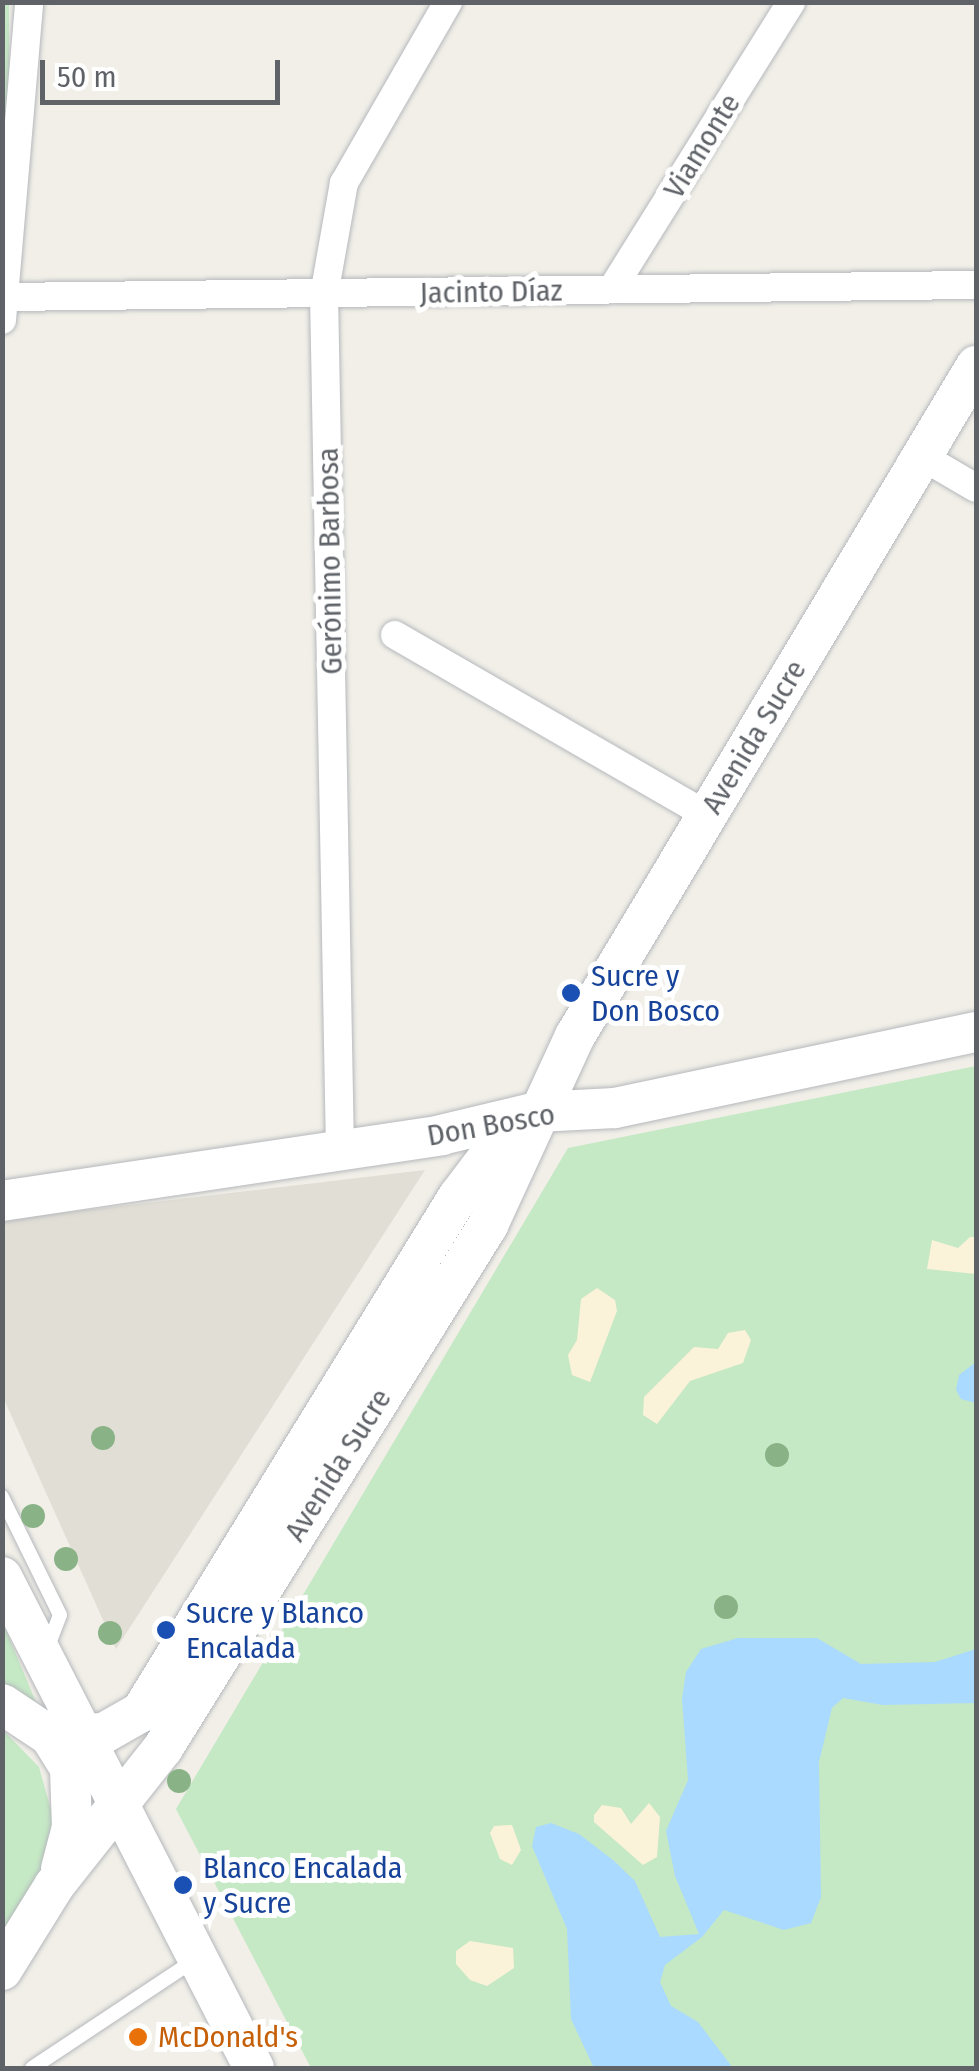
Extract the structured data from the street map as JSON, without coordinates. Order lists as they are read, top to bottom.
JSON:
{
  "streets": {
    "main road": ["Avenida Sucre", "Don Bosco"],
    "street": ["Viamonte", "Jacinto Díaz", "Gerónimo Barbosa"]
  },
  "crossings": [
    ["Viamonte", "Jacinto Díaz"],
    ["Jacinto Díaz", "Gerónimo Barbosa"],
    ["Gerónimo Barbosa", "Don Bosco"],
    ["Avenida Sucre", "Don Bosco"]
  ],
  "places": [
    "Sucre y Don Bosco",
    "Sucre y Blanco Encalada",
    "Blanco Encalada y Sucre",
    "McDonald's"
  ],
  "scale_bar": "50 m"
}
